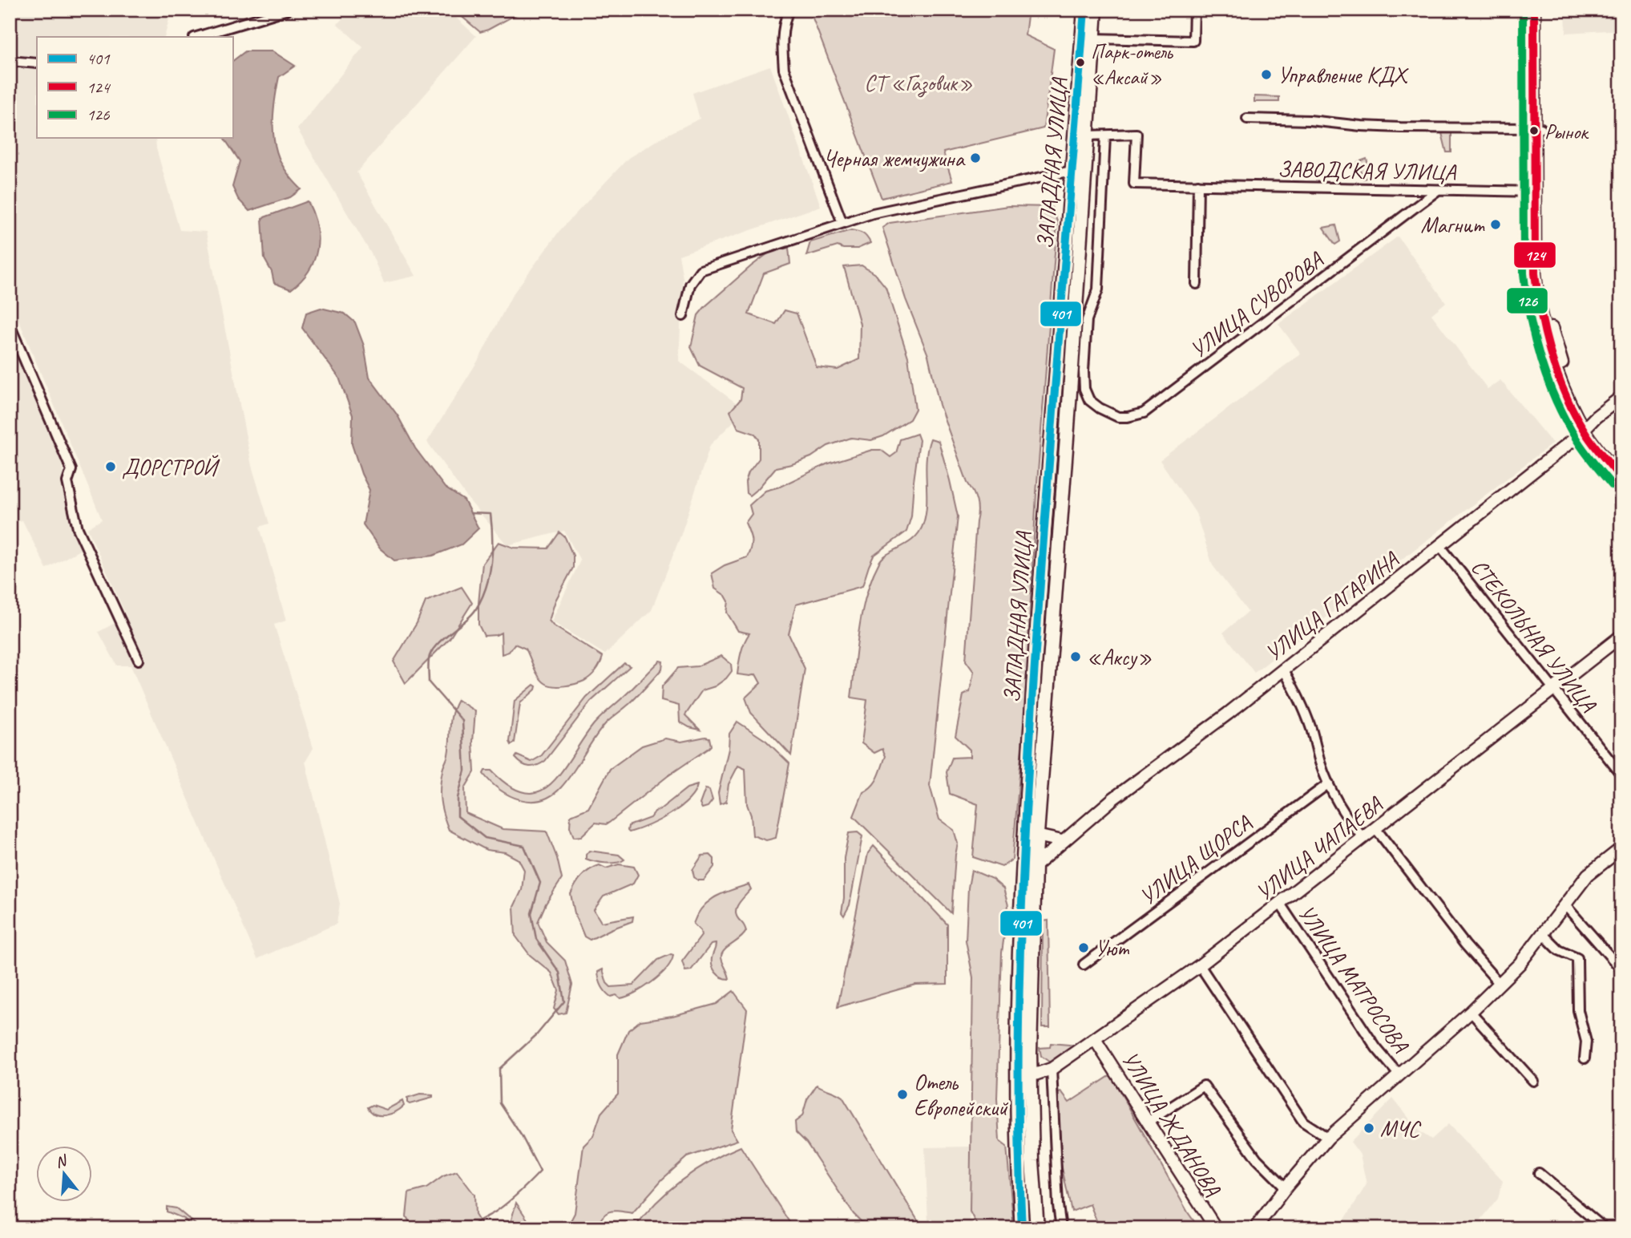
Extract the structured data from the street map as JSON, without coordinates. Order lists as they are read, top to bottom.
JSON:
{
  "streets": {
    "main road": [
      "ЗАПАДНАЯ УЛИЦА",
      "УЛИЦА ГАГАРИНА",
      "УЛИЦА ЧАПАЕВА",
      "УЛИЦА ЖДАНОВА"
    ],
    "street": [
      "ЗАВОДСКАЯ УЛИЦА",
      "УЛИЦА СУВОРОВА",
      "СТЕКОЛЬНАЯ УЛИЦА",
      "УЛИЦА ЩОРСА",
      "УЛИЦА МАТРОСОВА"
    ]
  },
  "crossings": [
    ["ЗАПАДНАЯ УЛИЦА", "ЗАВОДСКАЯ УЛИЦА"],
    ["ЗАПАДНАЯ УЛИЦА", "УЛИЦА ГАГАРИНА"],
    ["ЗАПАДНАЯ УЛИЦА", "УЛИЦА ЧАПАЕВА"],
    ["ЗАВОДСКАЯ УЛИЦА", "УЛИЦА СУВОРОВА"],
    ["УЛИЦА ГАГАРИНА", "СТЕКОЛЬНАЯ УЛИЦА"],
    ["СТЕКОЛЬНАЯ УЛИЦА", "УЛИЦА ЧАПАЕВА"],
    ["УЛИЦА ЧАПАЕВА", "УЛИЦА МАТРОСОВА"],
    ["УЛИЦА ЧАПАЕВА", "УЛИЦА ЖДАНОВА"]
  ],
  "parks": ["СТ «Газовик»"],
  "places": [
    "Парк-отель «Аксай»",
    "Управление КДХ",
    "Рынок",
    "Черная жемчужина",
    "Магнит",
    "ДОРСТРОЙ",
    "«Аксу»",
    "Уют",
    "Отель Европейский",
    "МЧС"
  ],
  "lines": ["transit line 401", "transit line 124", "transit line 126"],
  "legend": ["401", "124", "126"],
  "north": "top"
}
